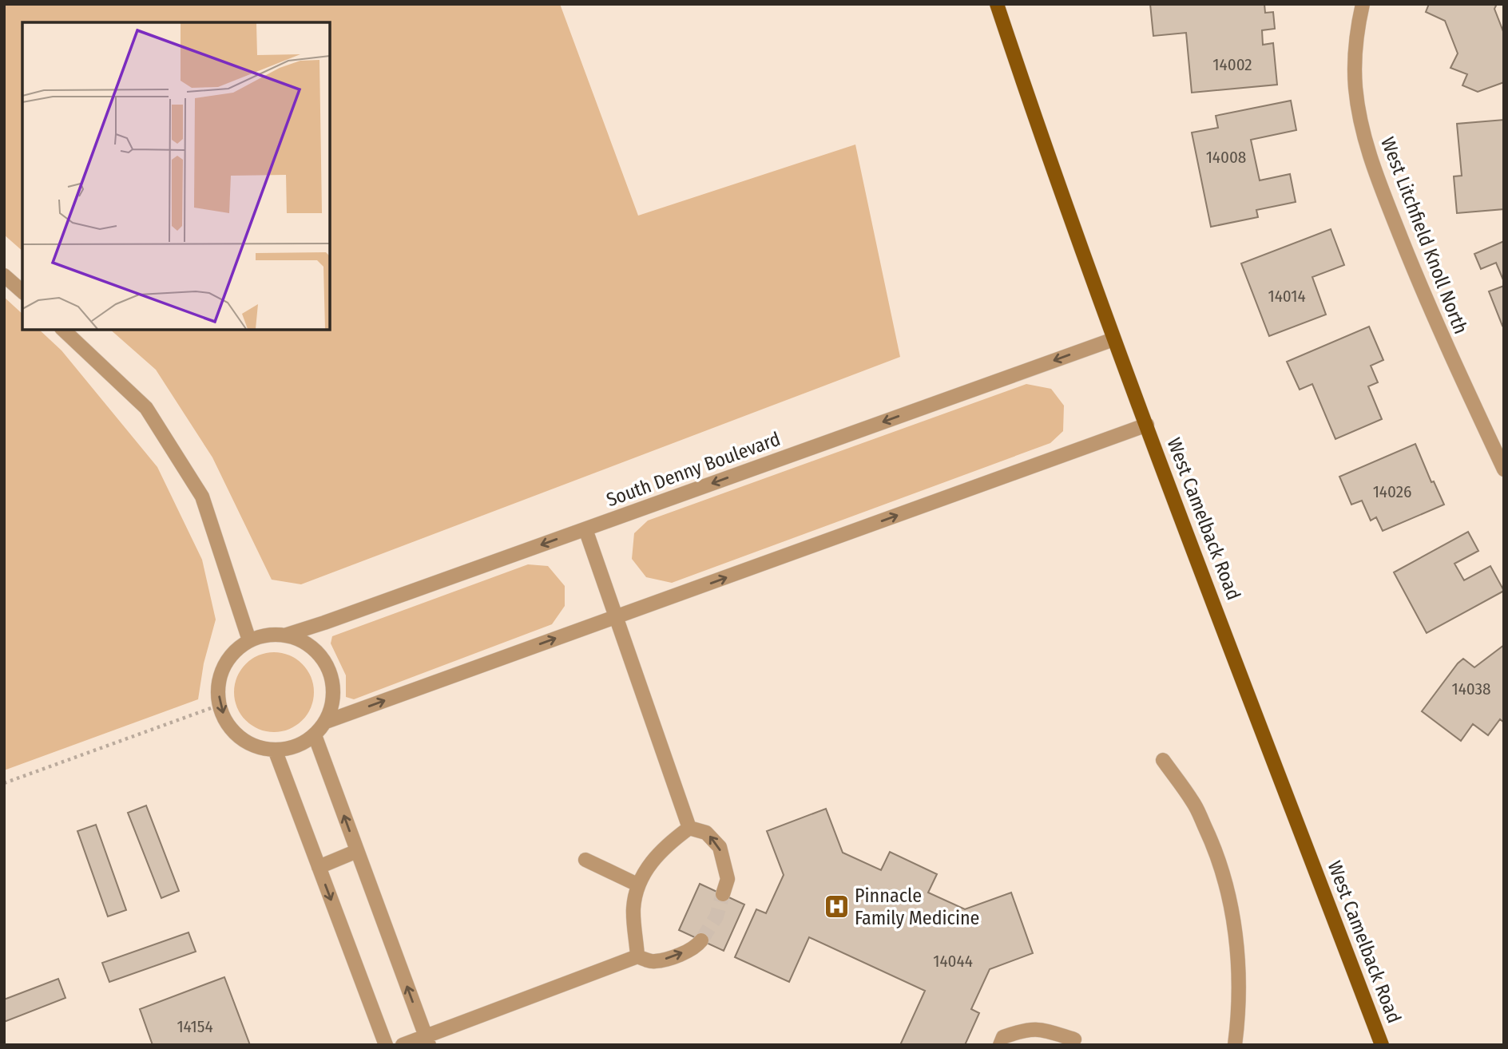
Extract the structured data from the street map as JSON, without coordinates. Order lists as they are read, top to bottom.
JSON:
{
  "streets": {
    "main road": ["West Camelback Road"],
    "street": ["West Litchfield Knoll North", "South Denny Boulevard"]
  },
  "crossings": [
    ["South Denny Boulevard", "West Camelback Road"]
  ],
  "places": {
    "hospital": ["Pinnacle Family Medicine"]
  },
  "house_numbers": [
    "14002",
    "14008",
    "14014",
    "14026",
    "14038",
    "14044",
    "14154"
  ]
}
